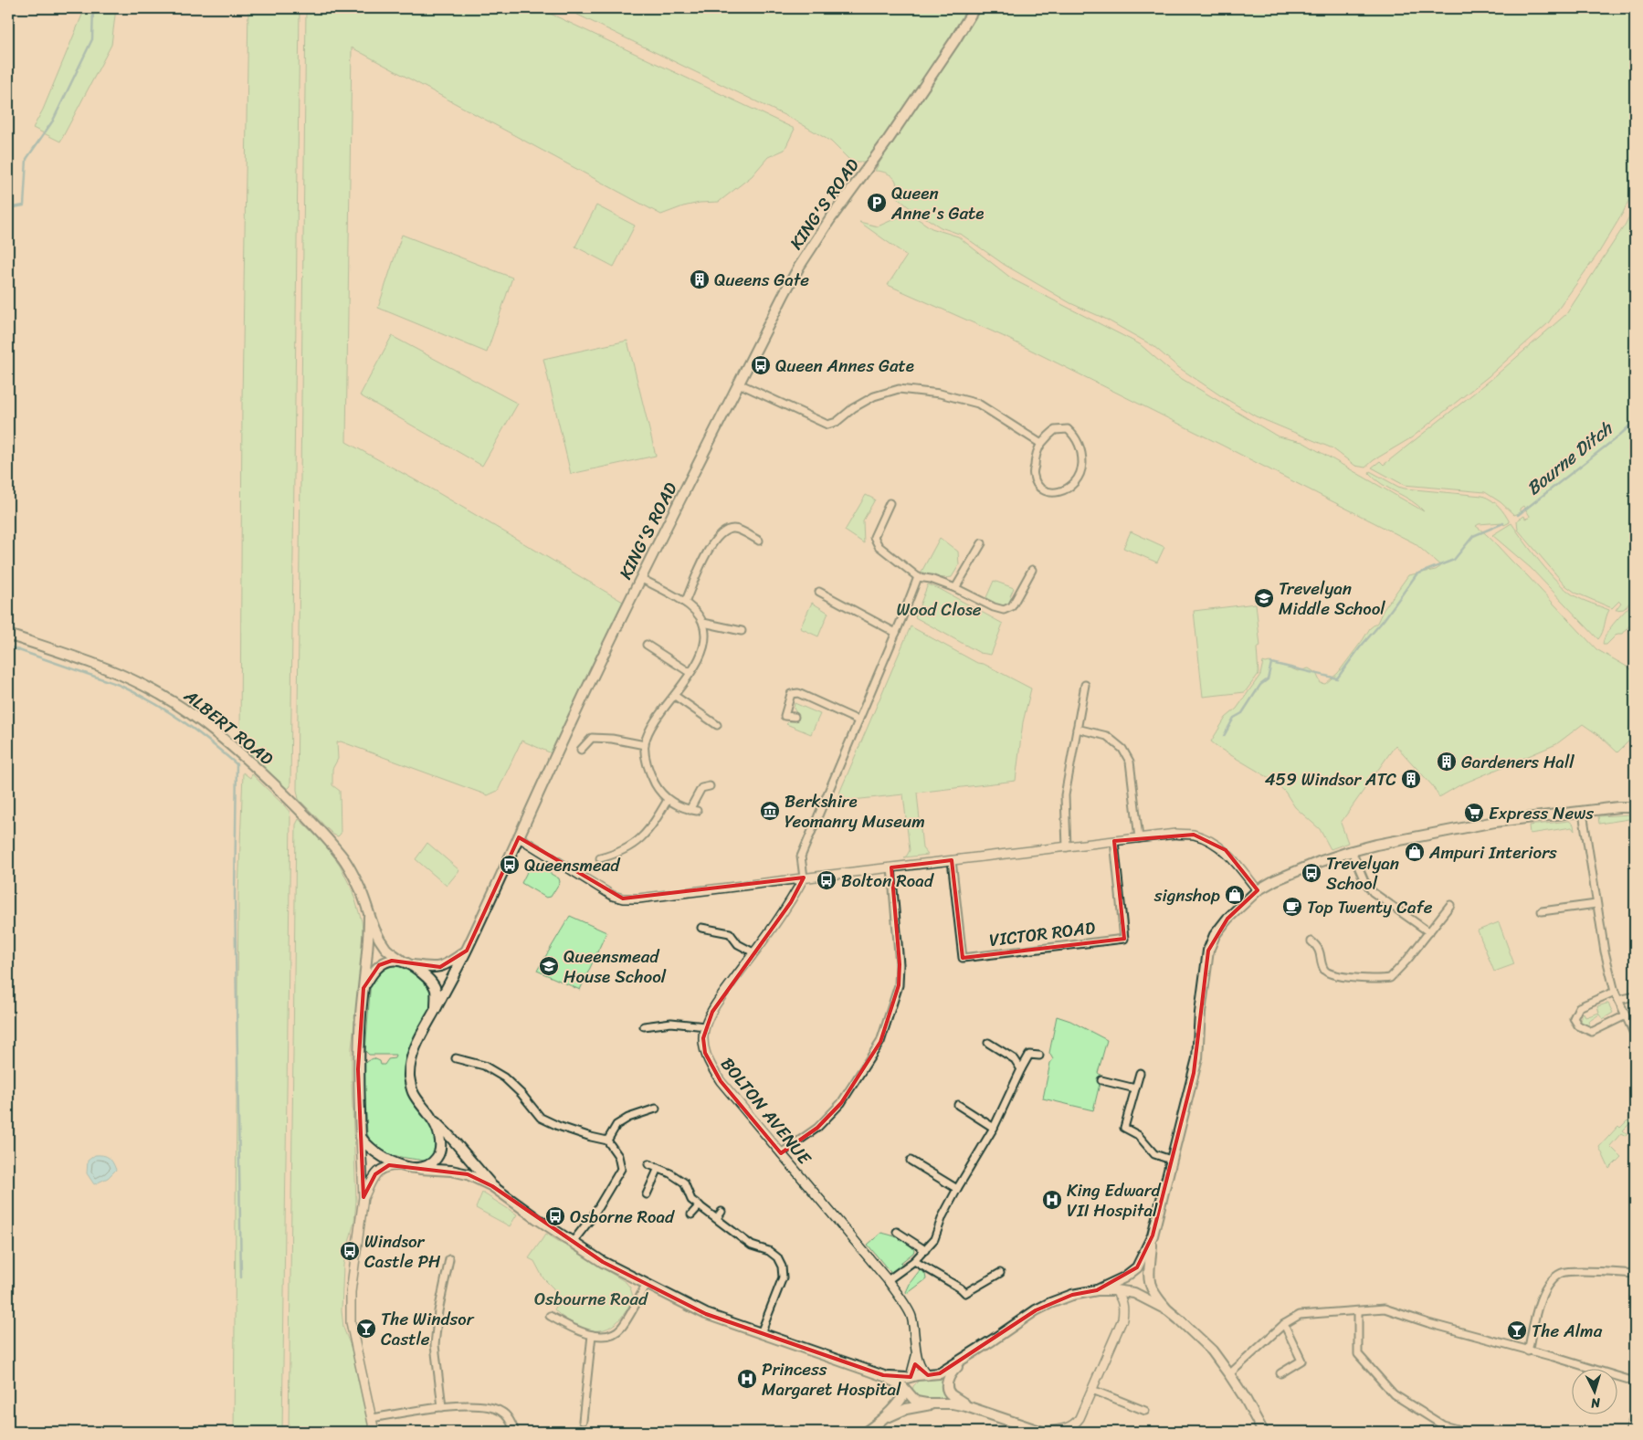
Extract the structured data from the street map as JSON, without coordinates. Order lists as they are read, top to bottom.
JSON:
{
  "streets": {
    "main road": ["KING'S ROAD", "ALBERT ROAD"],
    "street": ["VICTOR ROAD", "BOLTON AVENUE"]
  },
  "water": ["Bourne Ditch"],
  "parks": ["Wood Close", "Osbourne Road"],
  "places": {
    "parking": ["Queen Anne's Gate"],
    "building": ["Queens Gate", "Gardeners Hall", "459 Windsor ATC"],
    "bus stop": [
      "Queen Annes Gate",
      "Queensmead",
      "Trevelyan School",
      "Bolton Road",
      "Osborne Road",
      "Windsor Castle PH"
    ],
    "school or university": ["Trevelyan Middle School", "Queensmead House School"],
    "museum": ["Berkshire Yeomanry Museum"],
    "supermarket": ["Express News"],
    "shop": ["Ampuri Interiors", "signshop"],
    "cafe": ["Top Twenty Cafe"],
    "hospital": ["King Edward VII Hospital", "Princess Margaret Hospital"],
    "bar": ["The Windsor Castle", "The Alma"]
  },
  "north": "bottom"
}
